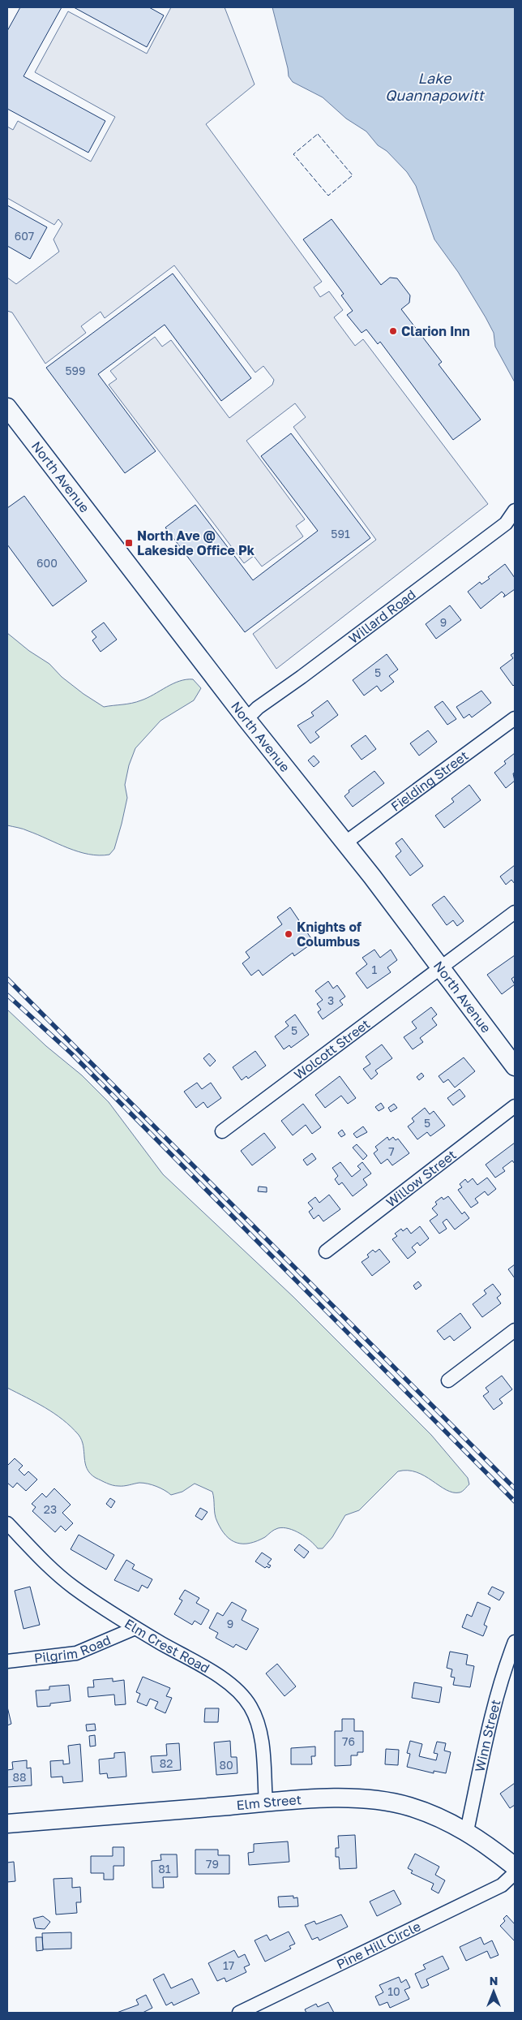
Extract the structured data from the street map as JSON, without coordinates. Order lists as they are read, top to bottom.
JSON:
{
  "streets": {
    "street": [
      "North Avenue",
      "Willard Road",
      "Fielding Street",
      "Wolcott Street",
      "Willow Street",
      "Elm Crest Road",
      "Pilgrim Road",
      "Winn Street",
      "Elm Street",
      "Pine Hill Circle"
    ]
  },
  "crossings": [
    ["North Avenue", "Willard Road"],
    ["North Avenue", "Fielding Street"],
    ["North Avenue", "Wolcott Street"],
    ["Elm Crest Road", "Pilgrim Road"],
    ["Elm Crest Road", "Elm Street"],
    ["Winn Street", "Elm Street"]
  ],
  "water": ["Lake Quannapowitt"],
  "places": {
    "other": ["Clarion Inn", "Knights of Columbus"],
    "transit": ["North Ave @ Lakeside Office Pk"]
  },
  "house_numbers": [
    "607",
    "599",
    "591",
    "600",
    "9",
    "5",
    "1",
    "3",
    "5",
    "5",
    "7",
    "23",
    "9",
    "76",
    "82",
    "80",
    "88",
    "79",
    "81",
    "17",
    "10"
  ],
  "north": "top"
}
